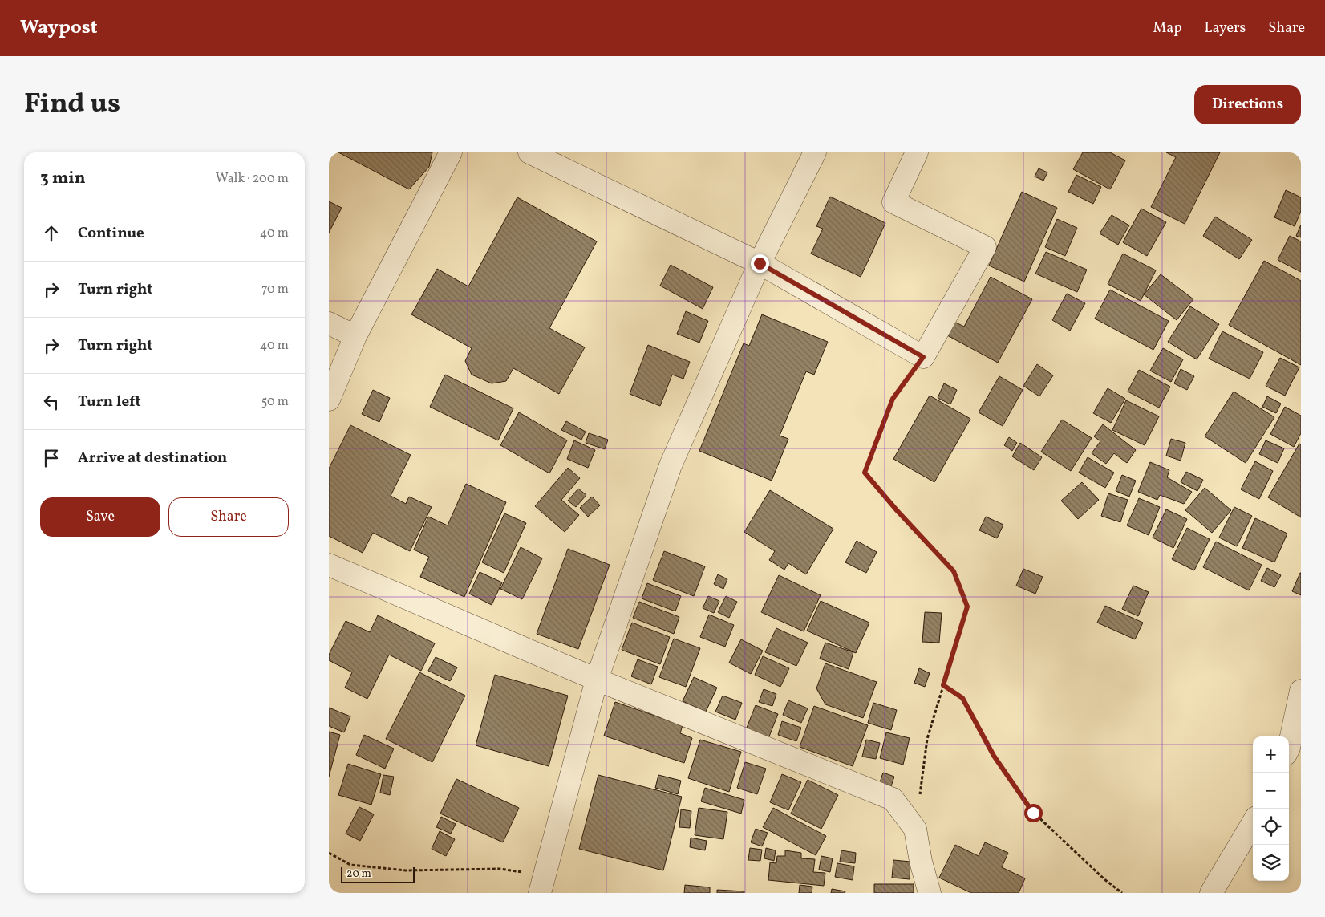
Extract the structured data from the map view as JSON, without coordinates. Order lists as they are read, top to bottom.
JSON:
{
  "scale_bar": "20 m",
  "page": {
    "header": "Waypost",
    "nav": ["Map", "Layers", "Share"],
    "title": "Find us",
    "buttons": [
      "Directions",
      ["Save", "Share"]
    ],
    "heading": ["3 min", "Walk · 200 m"],
    "list": [
      ["Continue", "40 m"],
      ["Turn right", "70 m"],
      ["Turn right", "40 m"],
      ["Turn left", "50 m"],
      "Arrive at destination"
    ],
    "map_buttons": ["+", "−"],
    "scale": "20 m"
  }
}
